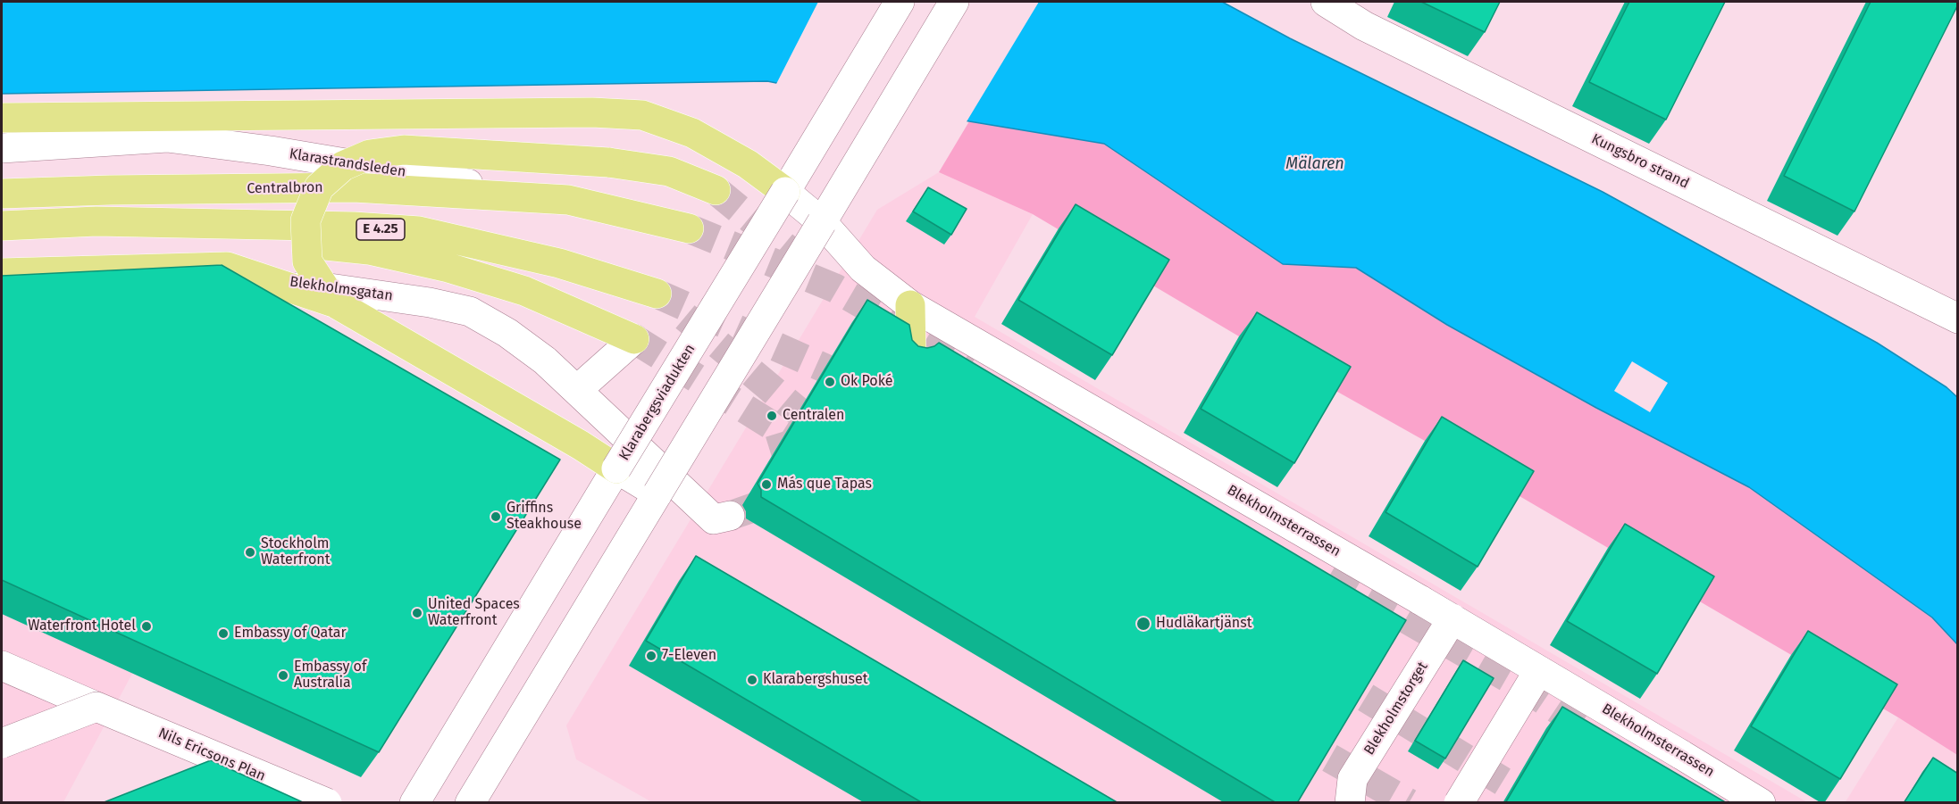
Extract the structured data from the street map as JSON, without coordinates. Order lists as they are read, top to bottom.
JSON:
{
  "streets": {
    "highway": ["Klarastrandsleden", "Centralbron", "E 4.25"],
    "street": [
      "Kungsbro strand",
      "Blekholmsgatan",
      "Klarabergsviadukten",
      "Blekholmsterrassen",
      "Blekholmstorget",
      "Nils Ericsons Plan"
    ]
  },
  "crossings": [
    ["Klarastrandsleden", "Centralbron"],
    ["Klarabergsviadukten", "Blekholmsterrassen"],
    ["Blekholmsterrassen", "Blekholmstorget"]
  ],
  "water": ["Mälaren"],
  "places": [
    "Ok Poké",
    "Centralen",
    "Más que Tapas",
    "Griffins Steakhouse",
    "Stockholm Waterfront",
    "United Spaces Waterfront",
    "Hudläkartjänst",
    "Waterfront Hotel",
    "Embassy of Qatar",
    "7-Eleven",
    "Embassy of Australia",
    "Klarabergshuset"
  ]
}
